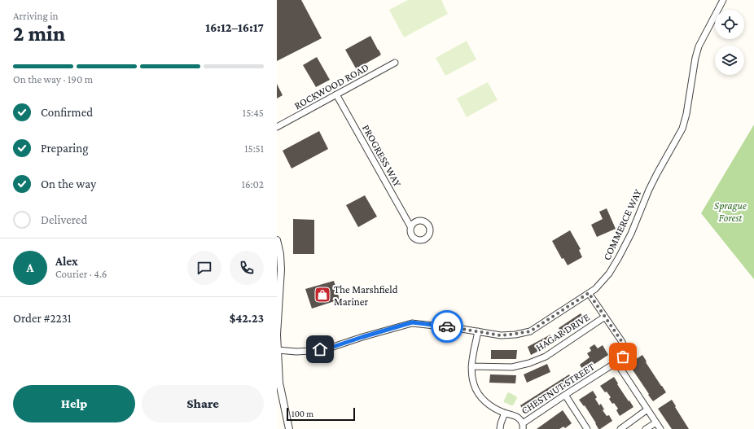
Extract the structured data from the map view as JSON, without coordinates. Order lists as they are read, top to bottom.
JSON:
{
  "streets": {
    "street": [
      "ROCKWOOD ROAD",
      "PROGRESS WAY",
      "COMMERCE WAY",
      "HAGAR DRIVE",
      "CHESTNUT STREET"
    ]
  },
  "crossings": [
    ["ROCKWOOD ROAD", "PROGRESS WAY"],
    ["COMMERCE WAY", "CHESTNUT STREET"],
    ["HAGAR DRIVE", "CHESTNUT STREET"]
  ],
  "parks": ["Sprague Forest"],
  "places": {
    "shop": ["The Marshfield Mariner"]
  },
  "scale_bar": "100 m",
  "page": {
    "heading": ["2 min", "Arriving in", "16:12–16:17"],
    "panel": [
      "Alex",
      "Courier · 4.6",
      "Order #2231",
      "$42.23"
    ],
    "bar": "On the way · 190 m",
    "list": [
      ["Confirmed", "15:45"],
      ["Preparing", "15:51"],
      ["On the way", "16:02"],
      "Delivered"
    ],
    "round": "A",
    "buttons": ["Help", "Share"],
    "scale": "100 m"
  }
}
